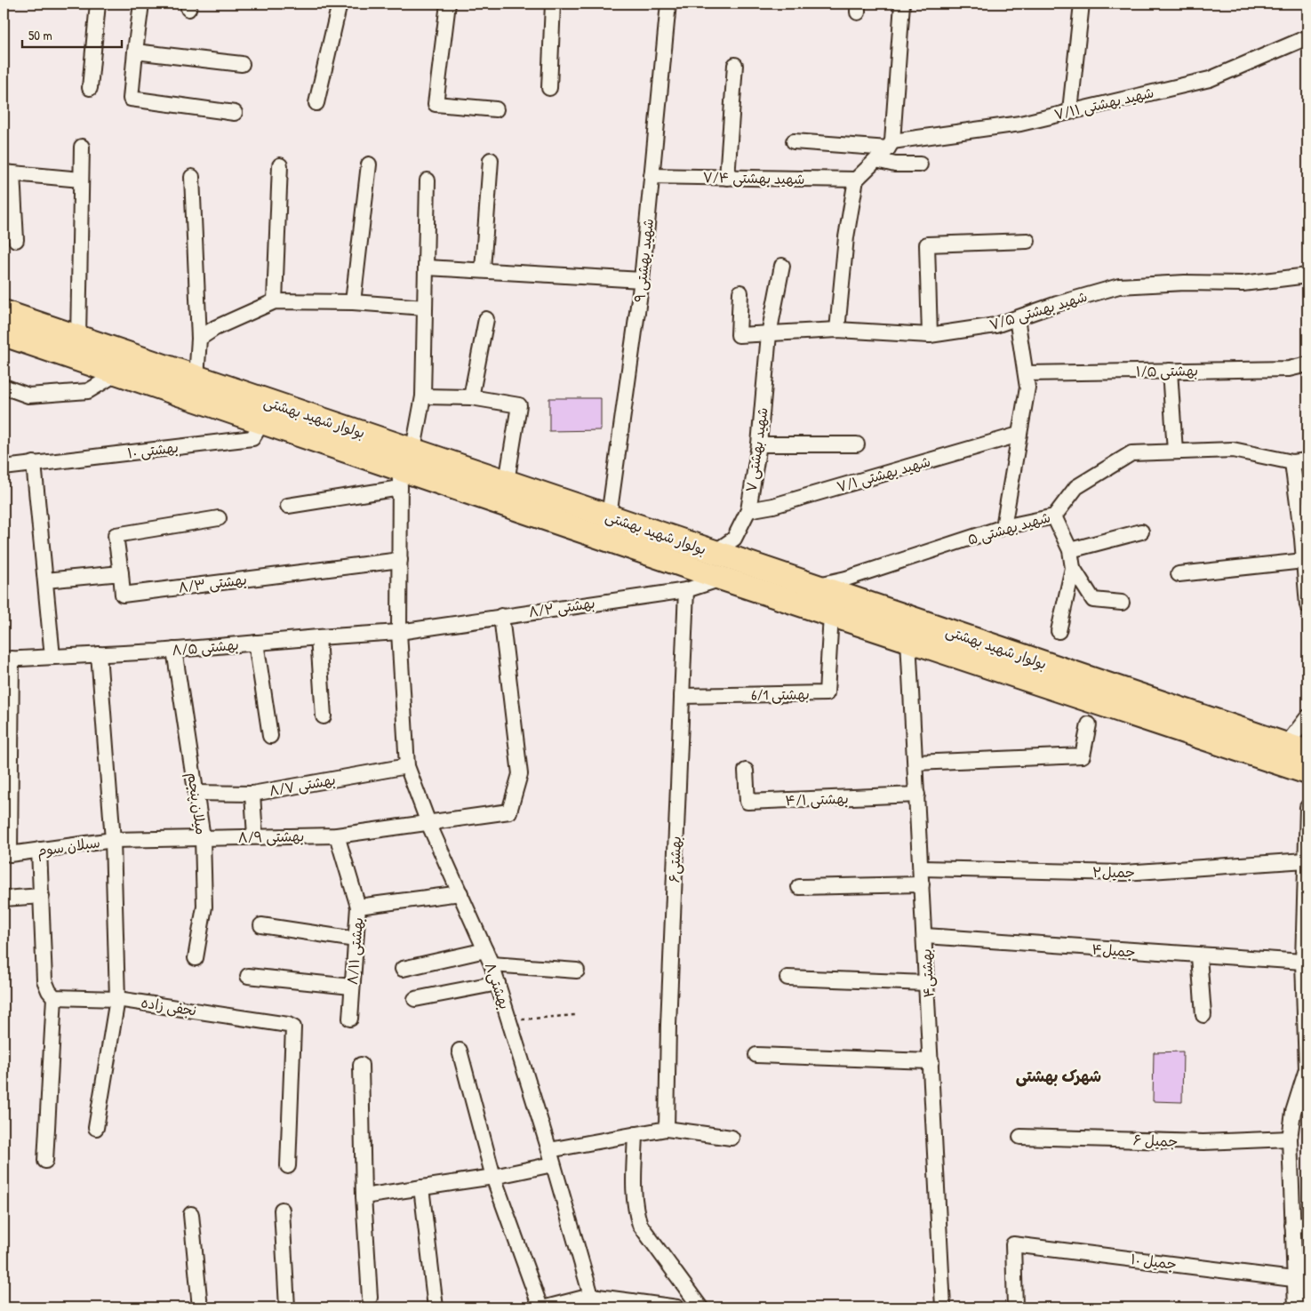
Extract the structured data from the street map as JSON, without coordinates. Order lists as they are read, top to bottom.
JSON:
{
  "streets": {
    "main road": ["بولوار شهید بهشتی"],
    "street": [
      "شهید بهشتی ۷/۱۱",
      "شهید بهشتی ۷/۴",
      "شهید بهشتی ۹",
      "شهید بهشتی ۷/۵",
      "بهشتی ۱/۵",
      "بهشتی ۱۰",
      "شهید بهشتی ۷",
      "شهید بهشتی ۷/۱",
      "شهید بهشتی ۵",
      "بهشتی ۸/۳",
      "بهشتی ۸/۲",
      "بهشتی ۸/۵",
      "بهشتی 6/1",
      "بهشتی ۸/۷",
      "بهشتی ۴/۱",
      "میلان پنجم",
      "بهشتی ۸/۹",
      "سبلان سوم",
      "بهشتی۶",
      "جمیل۲",
      "جمیل۴",
      "بهشتی ۸/۱۱",
      "بهشتی۴",
      "بهشتی۸",
      "نجفی زاده",
      "جمیل ۶",
      "جمیل ۱۰"
    ]
  },
  "crossings": [
    ["شهید بهشتی ۷/۴", "شهید بهشتی ۹"],
    ["شهید بهشتی ۹", "بولوار شهید بهشتی"],
    ["شهید بهشتی ۷/۵", "شهید بهشتی ۷"],
    ["بولوار شهید بهشتی", "بهشتی ۱۰"],
    ["بولوار شهید بهشتی", "شهید بهشتی ۷"],
    ["بولوار شهید بهشتی", "شهید بهشتی ۵"],
    ["بولوار شهید بهشتی", "بهشتی ۸/۲"],
    ["بولوار شهید بهشتی", "بهشتی 6/1"],
    ["بولوار شهید بهشتی", "بهشتی۴"],
    ["بولوار شهید بهشتی", "بهشتی۸"],
    ["شهید بهشتی ۷", "شهید بهشتی ۷/۱"],
    ["بهشتی ۸/۳", "بهشتی۸"],
    ["بهشتی ۸/۲", "بهشتی ۸/۵"],
    ["بهشتی ۸/۲", "بهشتی ۸/۹"],
    ["بهشتی ۸/۲", "بهشتی۶"],
    ["بهشتی ۸/۲", "بهشتی۸"],
    ["بهشتی ۸/۵", "میلان پنجم"],
    ["بهشتی ۸/۵", "سبلان سوم"],
    ["بهشتی ۸/۵", "بهشتی۸"],
    ["بهشتی 6/1", "بهشتی۶"],
    ["بهشتی ۸/۷", "میلان پنجم"],
    ["بهشتی ۸/۷", "بهشتی۸"],
    ["بهشتی ۴/۱", "بهشتی۴"],
    ["میلان پنجم", "بهشتی ۸/۹"],
    ["بهشتی ۸/۹", "سبلان سوم"],
    ["بهشتی ۸/۹", "بهشتی۸"],
    ["سبلان سوم", "نجفی زاده"],
    ["جمیل۲", "بهشتی۴"],
    ["جمیل۴", "بهشتی۴"],
    ["بهشتی ۸/۱۱", "بهشتی۸"]
  ],
  "districts": ["شهرک بهشتی"],
  "scale_bar": "50 m"
}
